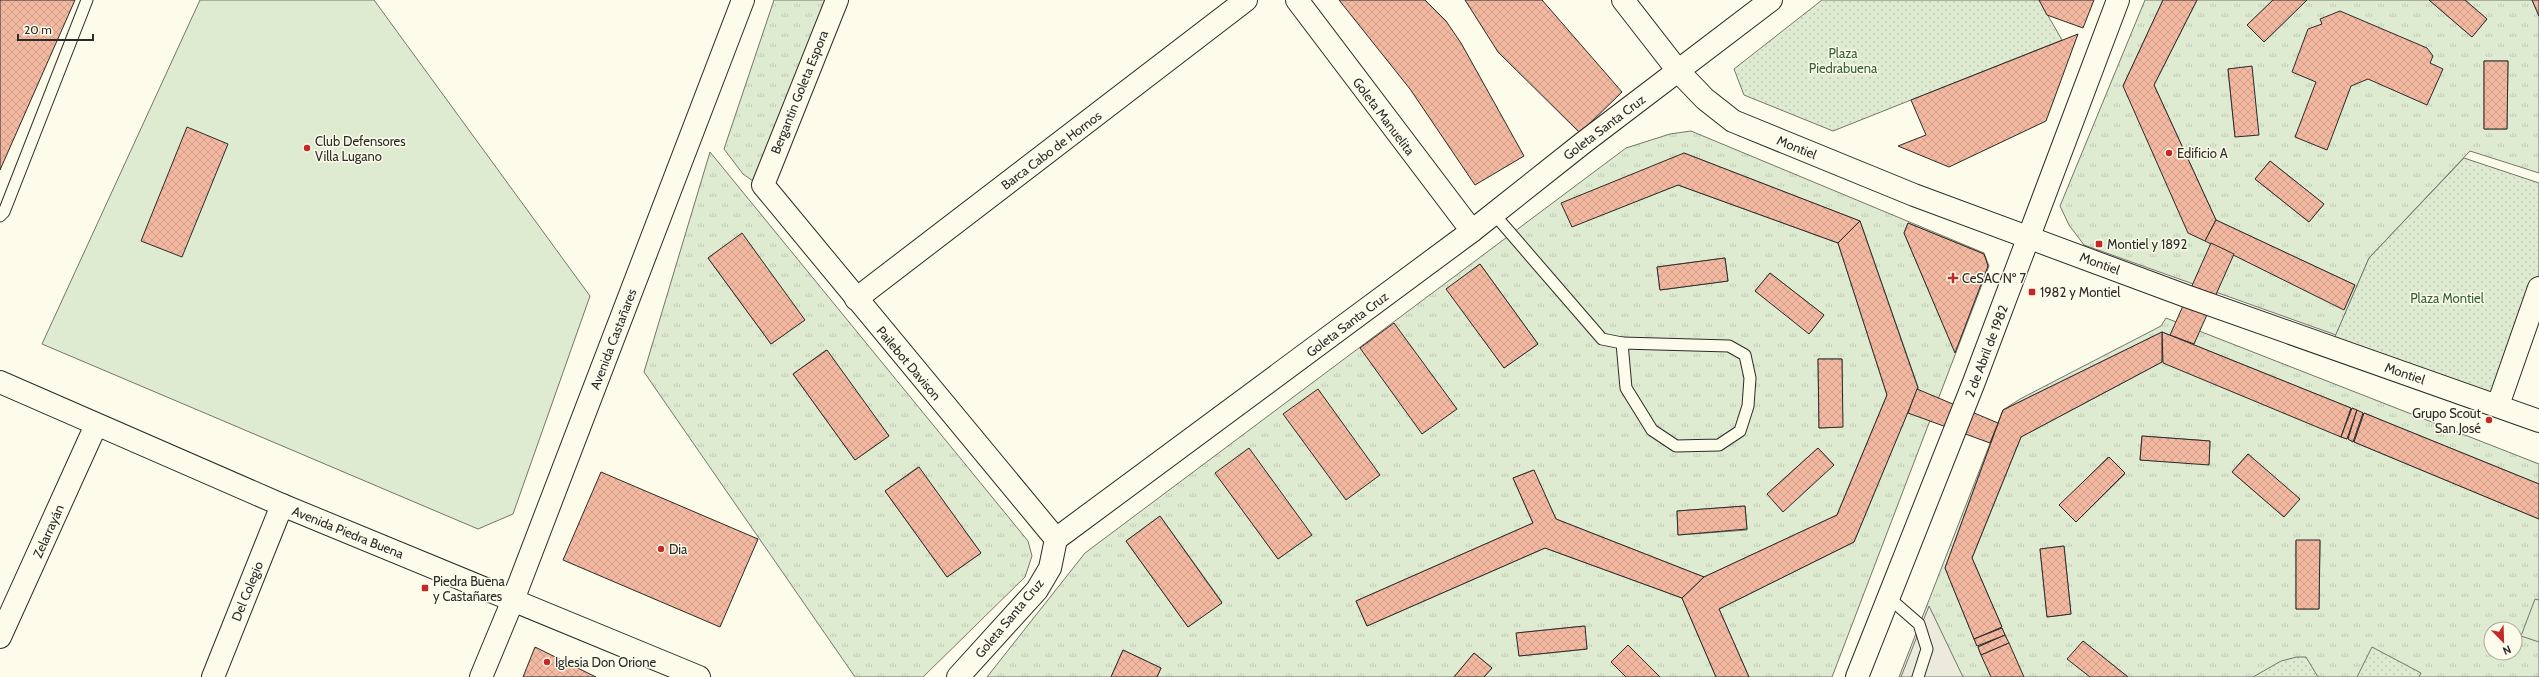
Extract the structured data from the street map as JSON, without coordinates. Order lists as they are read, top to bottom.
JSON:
{
  "streets": {
    "street": [
      "Bergantin Goleta Espora",
      "Goleta Manuelita",
      "Goleta Santa Cruz",
      "Montiel",
      "Barca Cabo de Hornos",
      "Avenida Castañares",
      "2 de Abril de 1982",
      "Pailebot Davison",
      "Zelarrayán",
      "Avenida Piedra Buena",
      "Del Colegio"
    ]
  },
  "crossings": [
    ["Bergantin Goleta Espora", "Pailebot Davison"],
    ["Goleta Manuelita", "Goleta Santa Cruz"],
    ["Goleta Santa Cruz", "Montiel"],
    ["Goleta Santa Cruz", "Pailebot Davison"],
    ["Montiel", "2 de Abril de 1982"],
    ["Barca Cabo de Hornos", "Pailebot Davison"],
    ["Avenida Castañares", "Avenida Piedra Buena"],
    ["Zelarrayán", "Avenida Piedra Buena"],
    ["Avenida Piedra Buena", "Del Colegio"]
  ],
  "parks": ["Plaza Piedrabuena", "Plaza Montiel"],
  "places": {
    "other": [
      "Club Defensores Villa Lugano",
      "Edificio A",
      "Grupo Scout San José",
      "Dia",
      "Iglesia Don Orione"
    ],
    "transit": ["Montiel y 1892", "1982 y Montiel", "Piedra Buena y Castañares"],
    "health": ["CeSAC Nº 7"]
  },
  "scale_bar": "20 m",
  "north": "bottom right"
}
